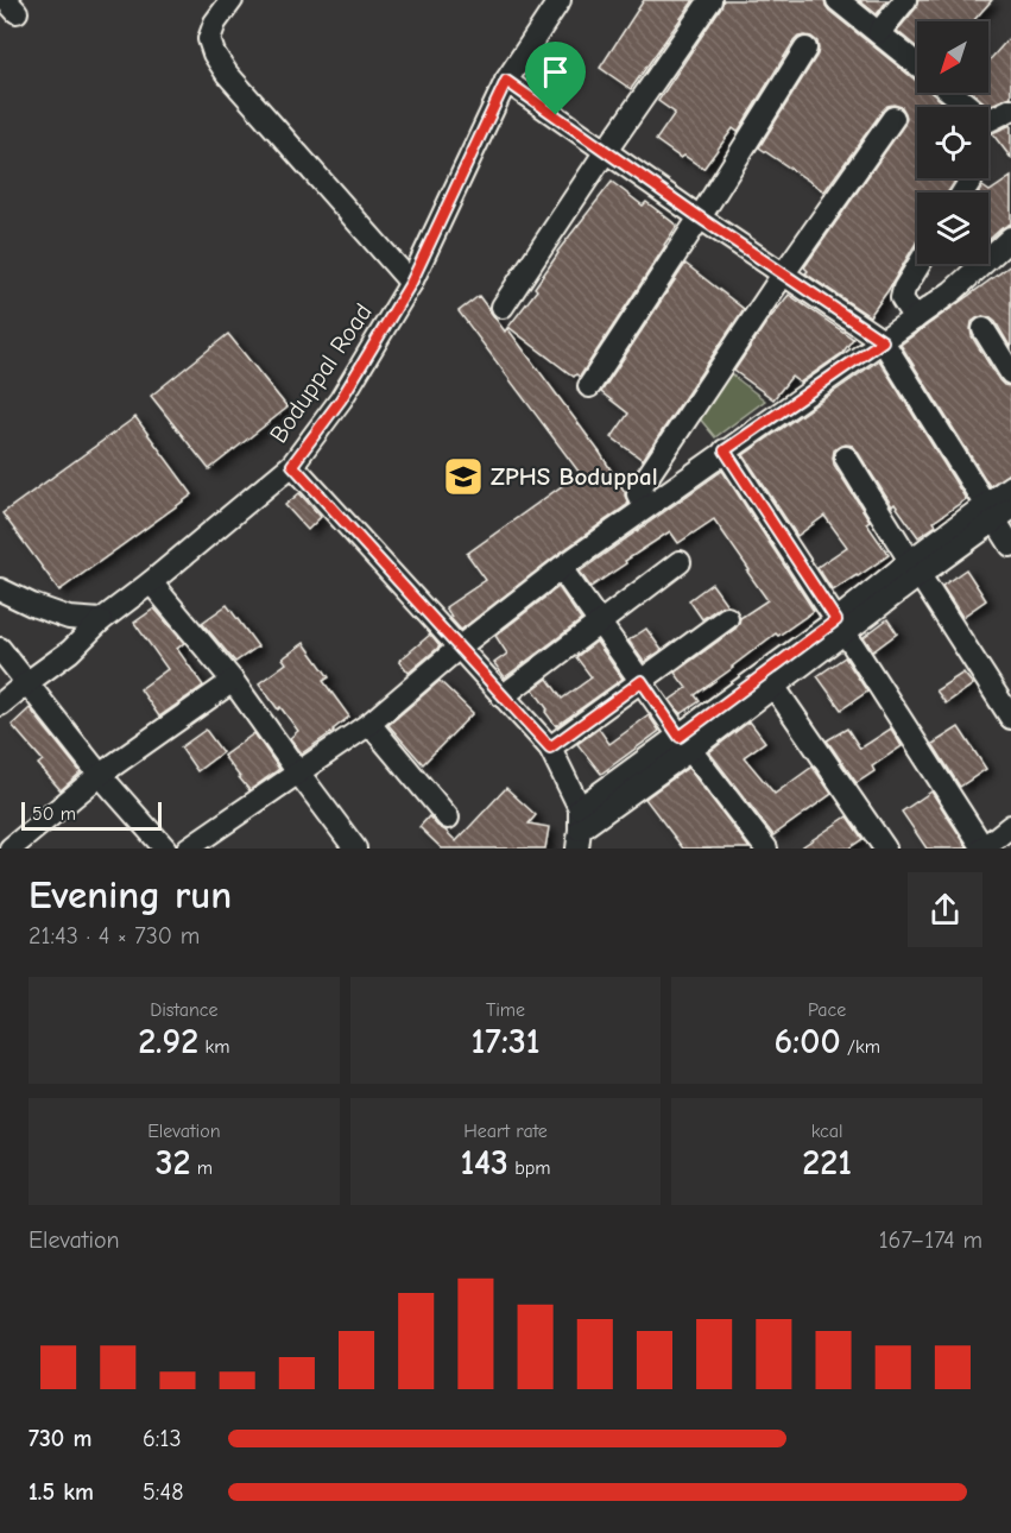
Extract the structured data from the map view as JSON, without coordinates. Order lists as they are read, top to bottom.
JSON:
{
  "streets": {
    "street": ["Boduppal Road"]
  },
  "places": {
    "school or university": ["ZPHS Boduppal"]
  },
  "scale_bar": "50 m",
  "north": "bottom left",
  "page": {
    "scale": "50 m",
    "heading": ["Evening run", "21:43 · 4 × 730 m"],
    "stats": [
      ["Distance", "2.92 km"],
      ["Time", "17:31"],
      ["Pace", "6:00 /km"],
      ["Elevation", "32 m"],
      ["Heart rate", "143 bpm"],
      ["kcal", "221"]
    ],
    "chart": ["Elevation", "167–174 m"],
    "list": [
      {
        "name": "730 m",
        "note": "6:13"
      },
      {
        "name": "1.5 km",
        "note": "5:48"
      }
    ]
  }
}
